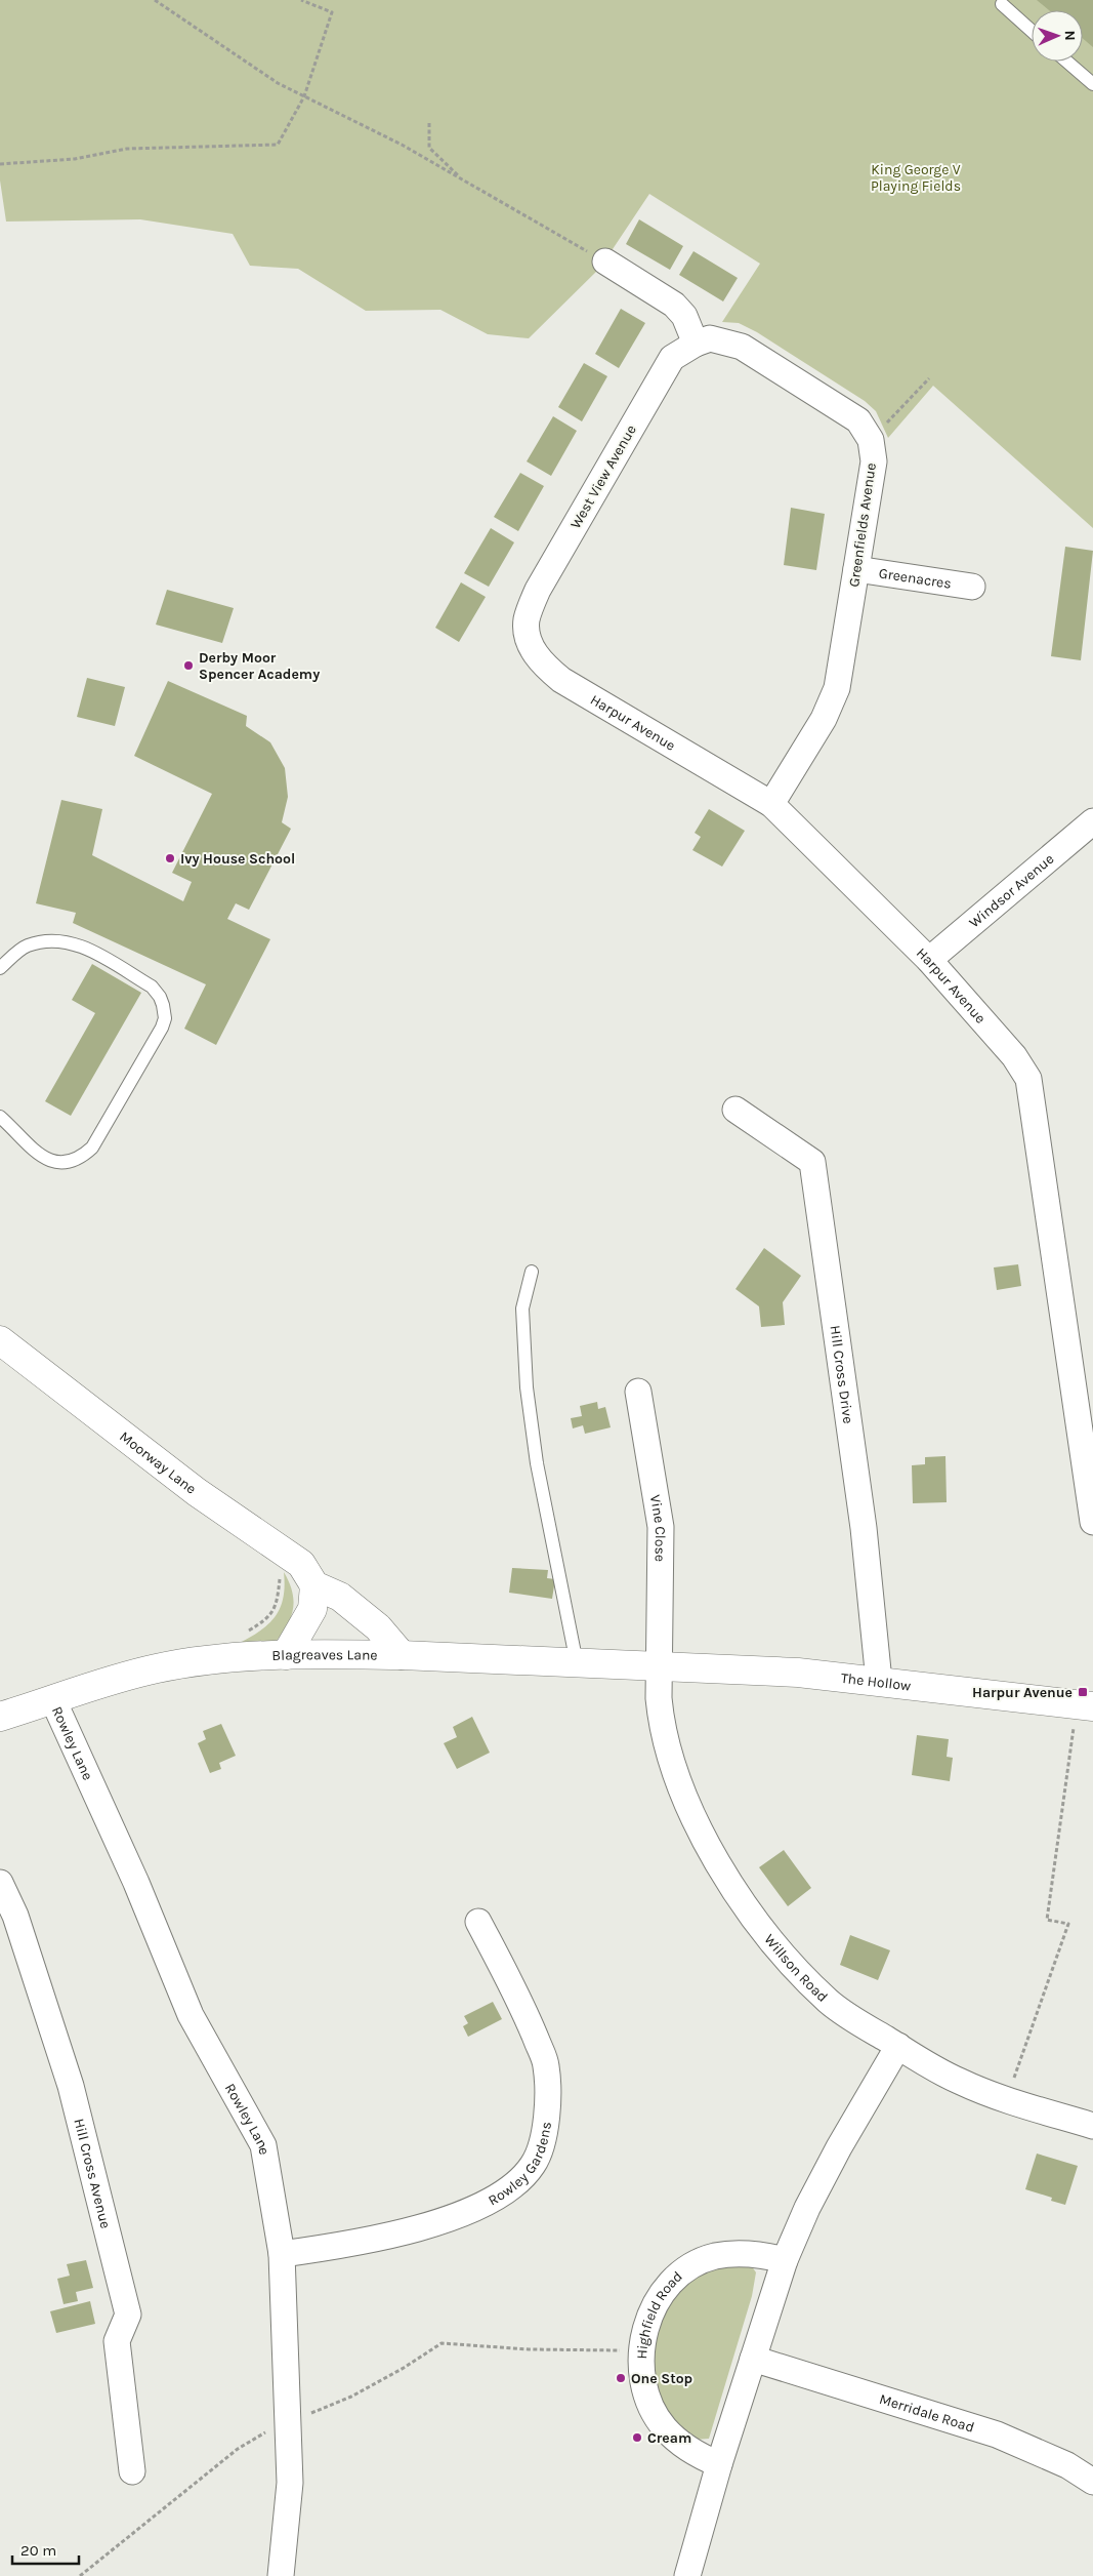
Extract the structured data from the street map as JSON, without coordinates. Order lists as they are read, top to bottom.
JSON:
{
  "streets": {
    "street": [
      "West View Avenue",
      "Greenfields Avenue",
      "Greenacres",
      "Harpur Avenue",
      "Windsor Avenue",
      "Hill Cross Drive",
      "Moorway Lane",
      "Vine Close",
      "Blagreaves Lane",
      "The Hollow",
      "Rowley Lane",
      "Willson Road",
      "Rowley Gardens",
      "Hill Cross Avenue",
      "Highfield Road",
      "Merridale Road"
    ]
  },
  "crossings": [
    ["West View Avenue", "Greenfields Avenue"],
    ["West View Avenue", "Harpur Avenue"],
    ["Greenfields Avenue", "Greenacres"],
    ["Greenfields Avenue", "Harpur Avenue"],
    ["Harpur Avenue", "Windsor Avenue"],
    ["Hill Cross Drive", "The Hollow"],
    ["Vine Close", "Blagreaves Lane"],
    ["Vine Close", "The Hollow"],
    ["Vine Close", "Willson Road"],
    ["Blagreaves Lane", "The Hollow"],
    ["Blagreaves Lane", "Rowley Lane"],
    ["Blagreaves Lane", "Willson Road"],
    ["The Hollow", "Willson Road"],
    ["Rowley Lane", "Rowley Gardens"]
  ],
  "parks": ["King George V Playing Fields"],
  "places": {
    "other": [
      "Derby Moor Spencer Academy",
      "Ivy House School",
      "One Stop",
      "Cream"
    ],
    "transit": ["Harpur Avenue"]
  },
  "scale_bar": "20 m",
  "north": "right"
}
